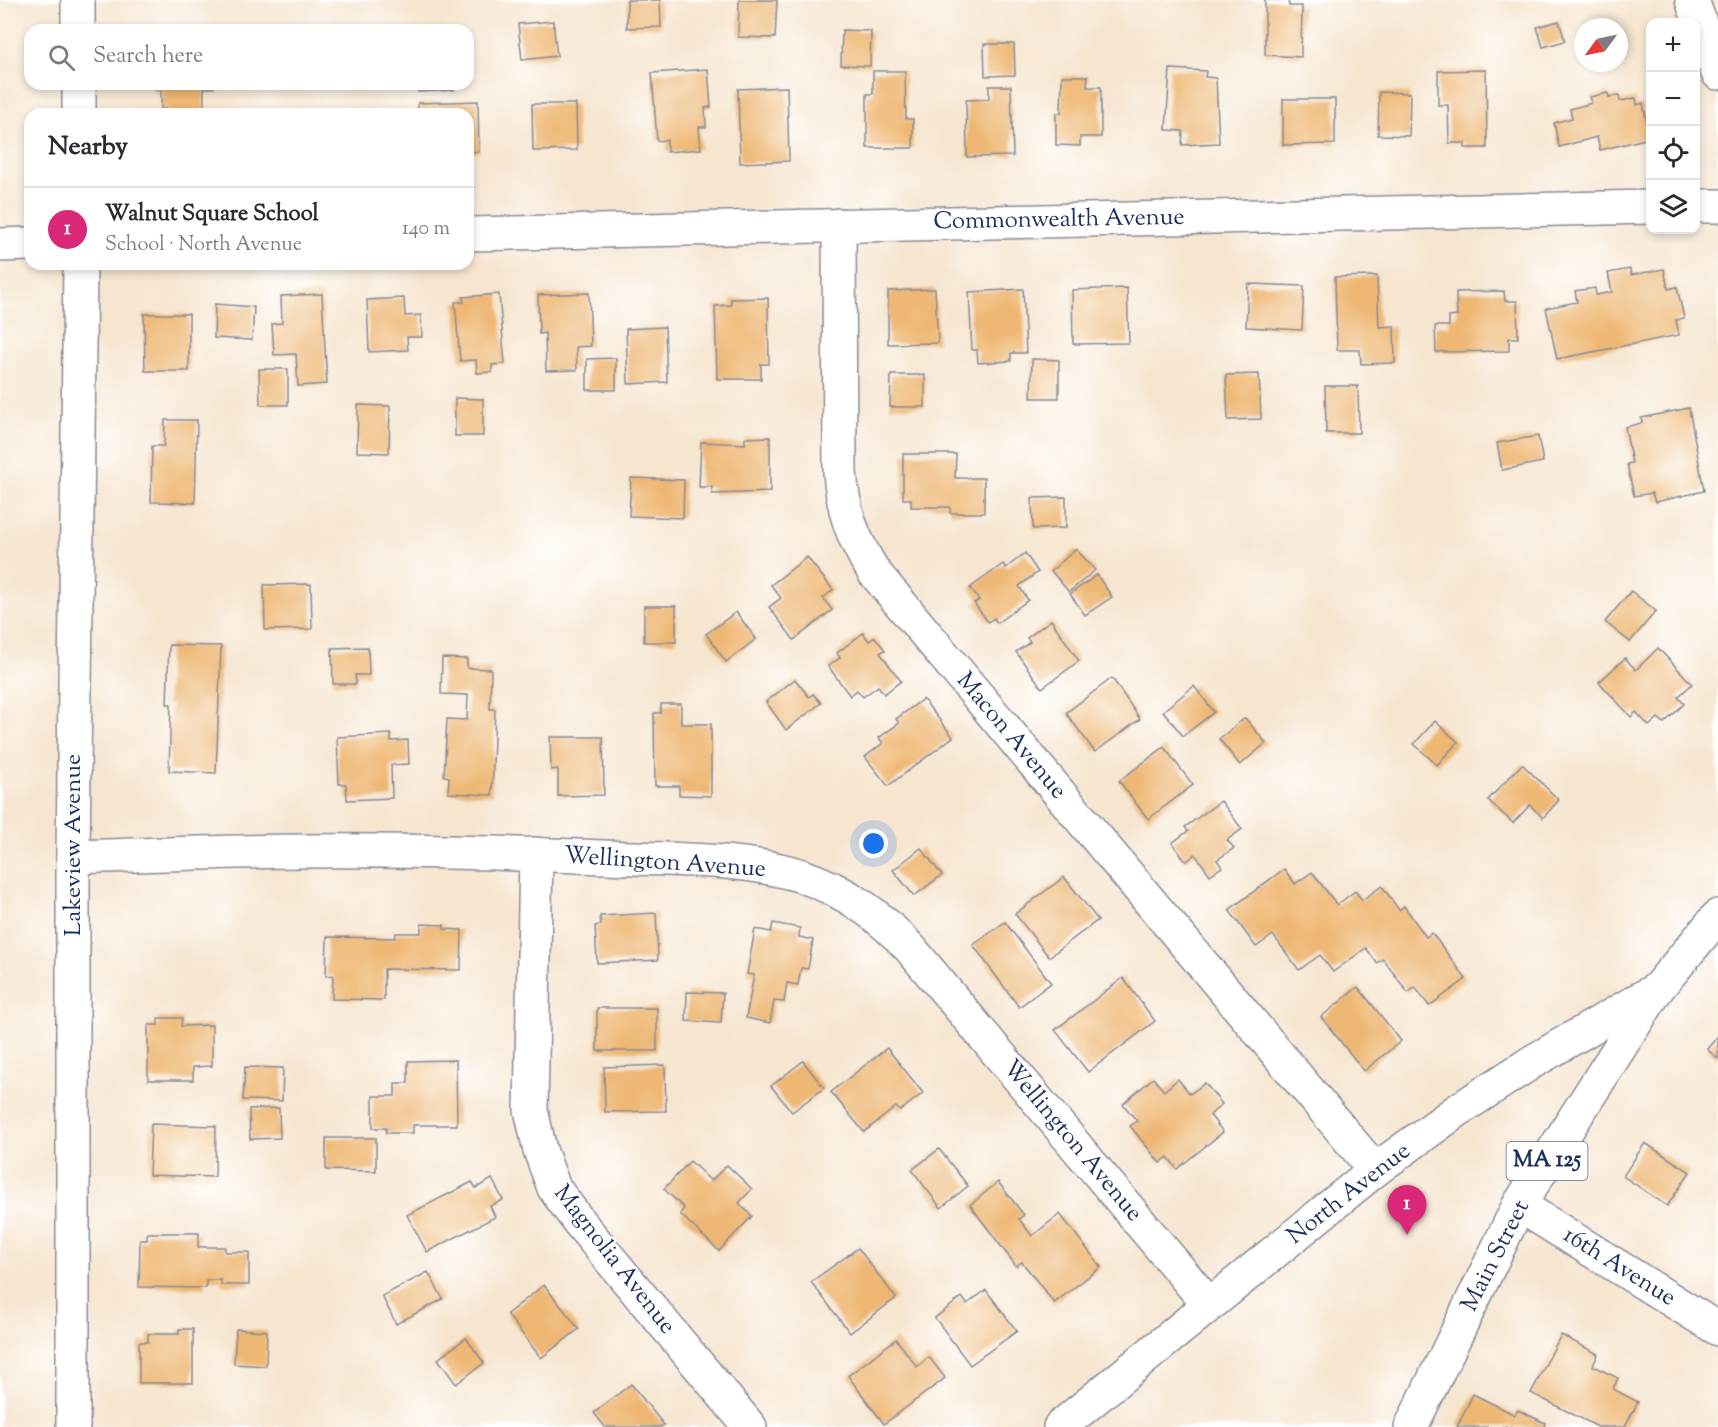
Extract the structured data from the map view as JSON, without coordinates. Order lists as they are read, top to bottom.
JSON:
{
  "streets": {
    "street": [
      "Commonwealth Avenue",
      "Macon Avenue",
      "Lakeview Avenue",
      "Wellington Avenue",
      "MA 125",
      "North Avenue",
      "Main Street",
      "Magnolia Avenue",
      "16th Avenue"
    ]
  },
  "crossings": [
    ["Commonwealth Avenue", "Macon Avenue"],
    ["Macon Avenue", "North Avenue"],
    ["Lakeview Avenue", "Wellington Avenue"],
    ["Wellington Avenue", "North Avenue"],
    ["Wellington Avenue", "Magnolia Avenue"],
    ["North Avenue", "Main Street"],
    ["Main Street", "16th Avenue"]
  ],
  "north": "bottom left",
  "page": {
    "map_buttons": ["+", "−"],
    "search": "Search here",
    "heading": "Nearby",
    "list": [
      {
        "mark": "1",
        "name": "Walnut Square School",
        "note": "School · North Avenue",
        "value": "140 m"
      }
    ],
    "pins": "1"
  }
}
